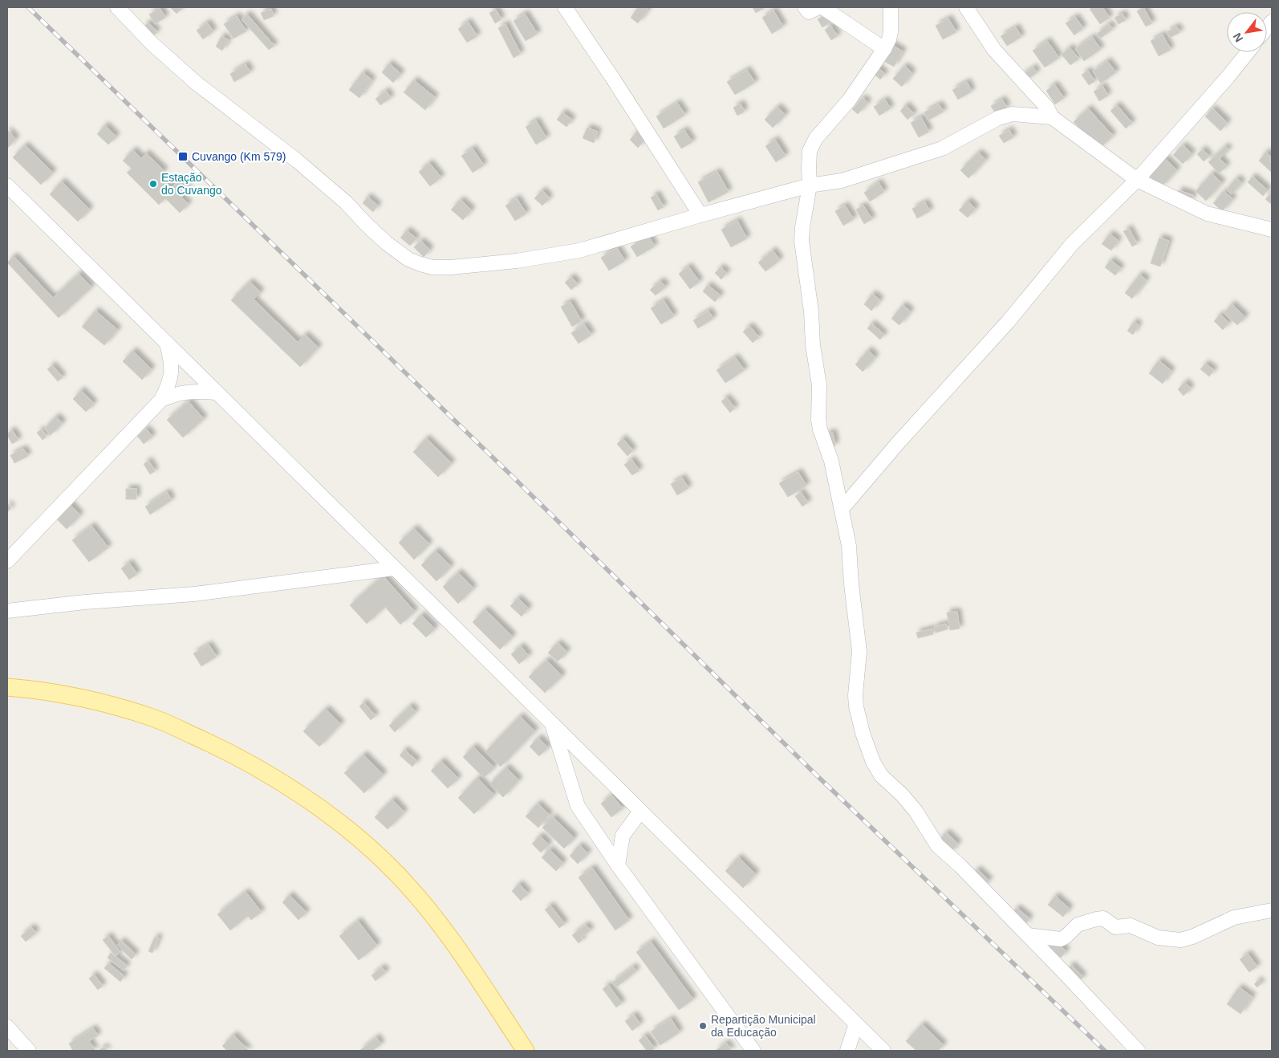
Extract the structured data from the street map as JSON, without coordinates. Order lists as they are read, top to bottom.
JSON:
{
  "places": {
    "transit": ["Cuvango (Km 579)"],
    "other": ["Estação do Cuvango", "Repartição Municipal da Educação"]
  },
  "north": "bottom left"
}
